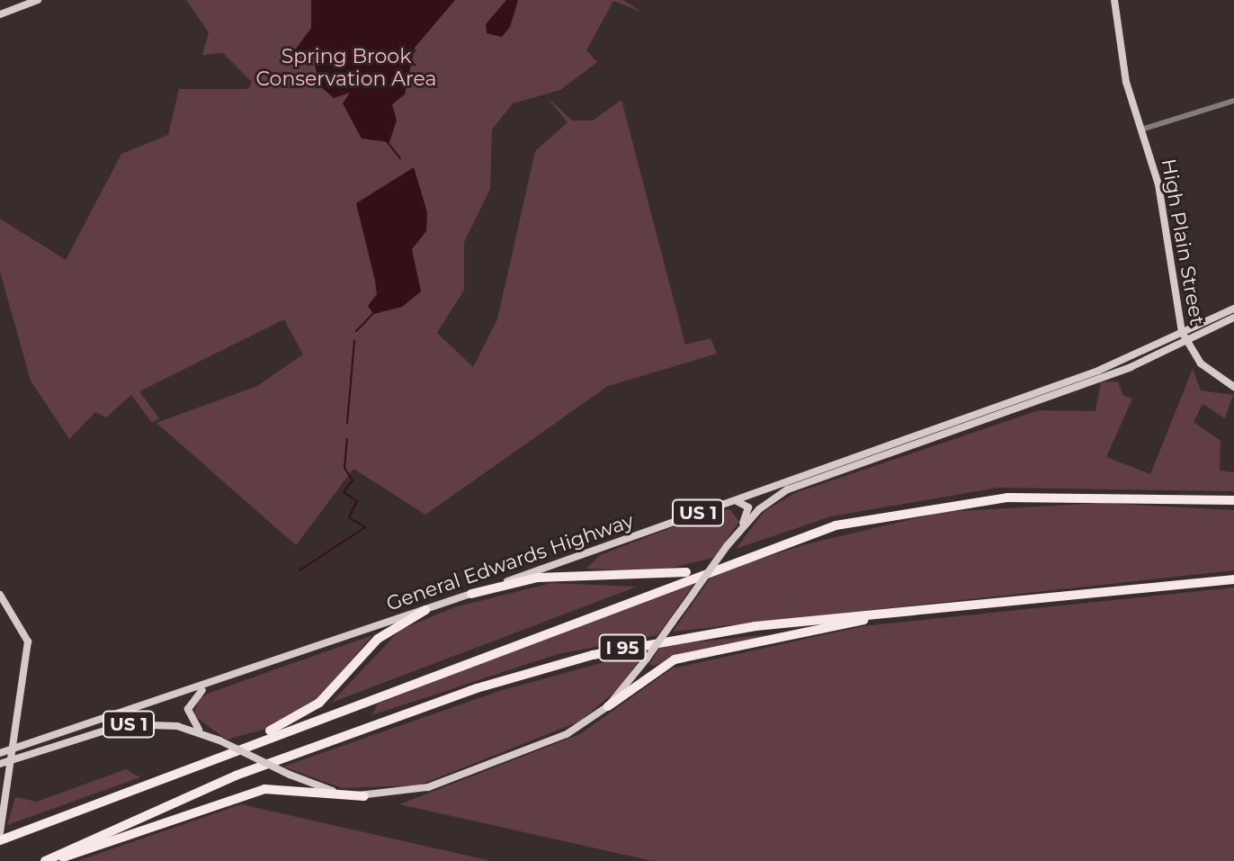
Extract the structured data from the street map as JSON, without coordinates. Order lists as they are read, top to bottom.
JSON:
{
  "streets": {
    "highway": ["I 95"],
    "main road": ["High Plain Street", "US 1", "General Edwards Highway"]
  },
  "crossings": [
    ["High Plain Street", "US 1"],
    ["High Plain Street", "General Edwards Highway"],
    ["US 1", "General Edwards Highway"]
  ],
  "parks": ["Spring Brook Conservation Area"]
}
